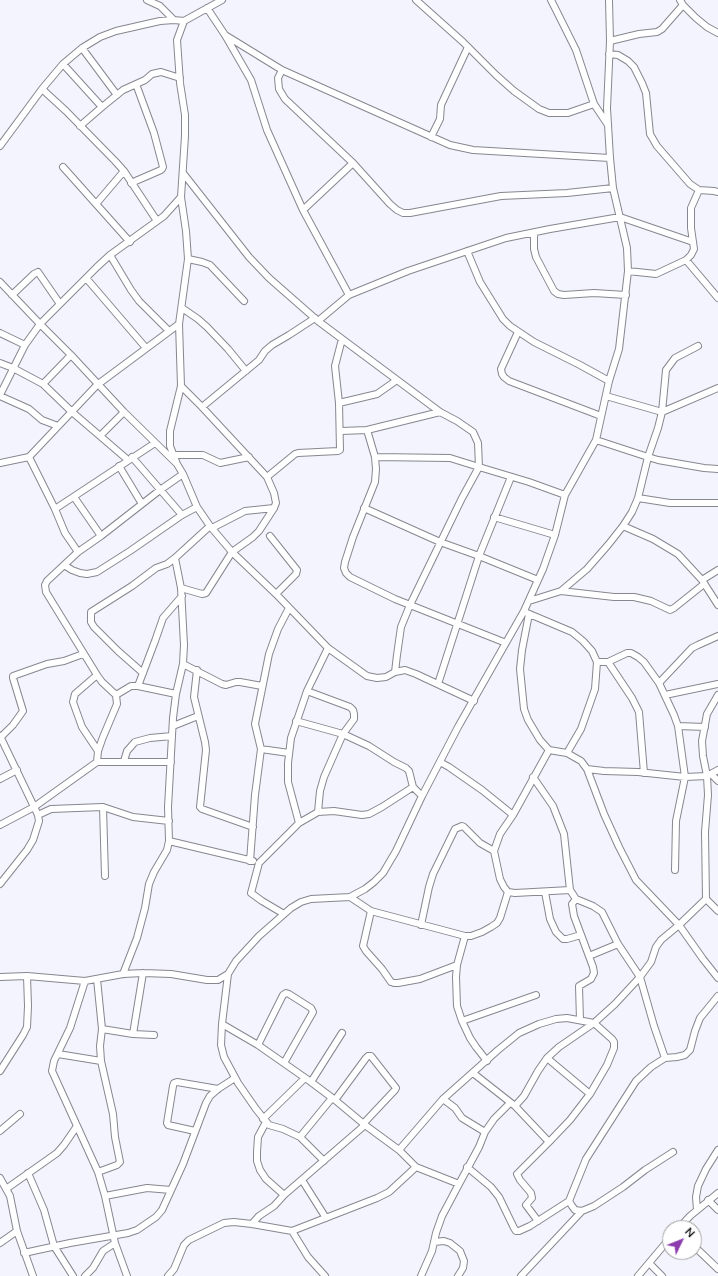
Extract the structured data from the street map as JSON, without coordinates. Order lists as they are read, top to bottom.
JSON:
{
  "north": "top right"
}
